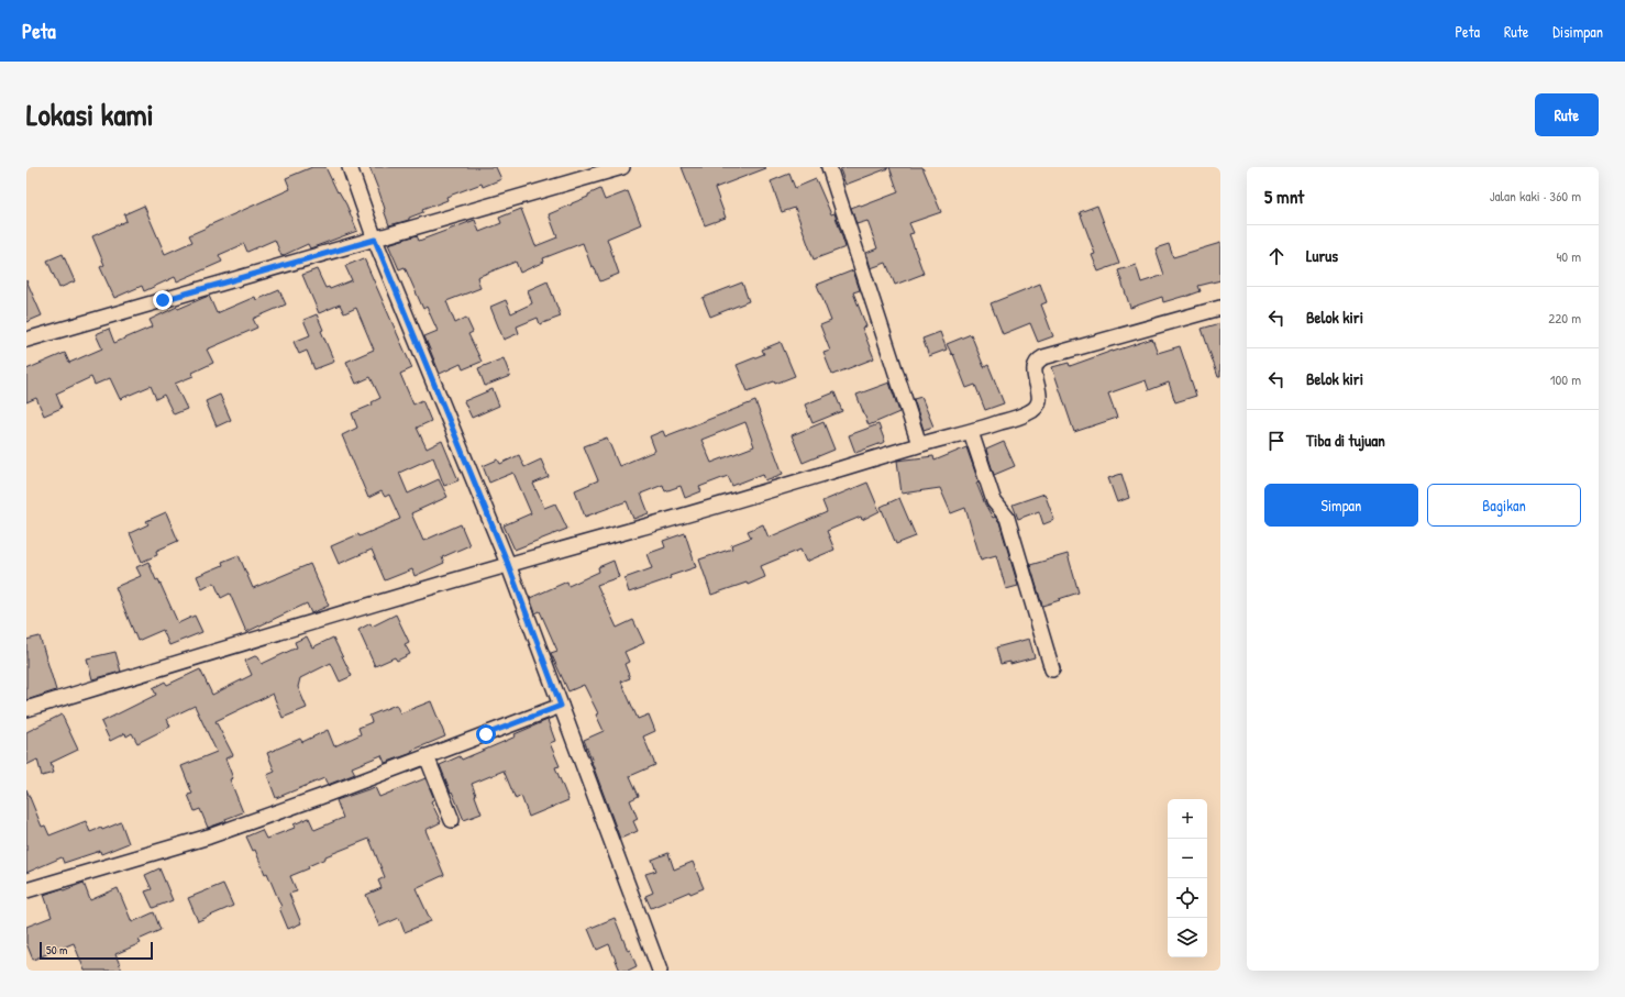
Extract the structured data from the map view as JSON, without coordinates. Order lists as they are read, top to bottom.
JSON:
{
  "scale_bar": "50 m",
  "page": {
    "header": "Peta",
    "nav": ["Peta", "Rute", "Disimpan"],
    "title": "Lokasi kami",
    "buttons": [
      "Rute",
      ["Simpan", "Bagikan"]
    ],
    "heading": ["5 mnt", "Jalan kaki · 360 m"],
    "list": [
      ["Lurus", "40 m"],
      ["Belok kiri", "220 m"],
      ["Belok kiri", "100 m"],
      "Tiba di tujuan"
    ],
    "map_buttons": ["+", "−"],
    "scale": "50 m"
  }
}
